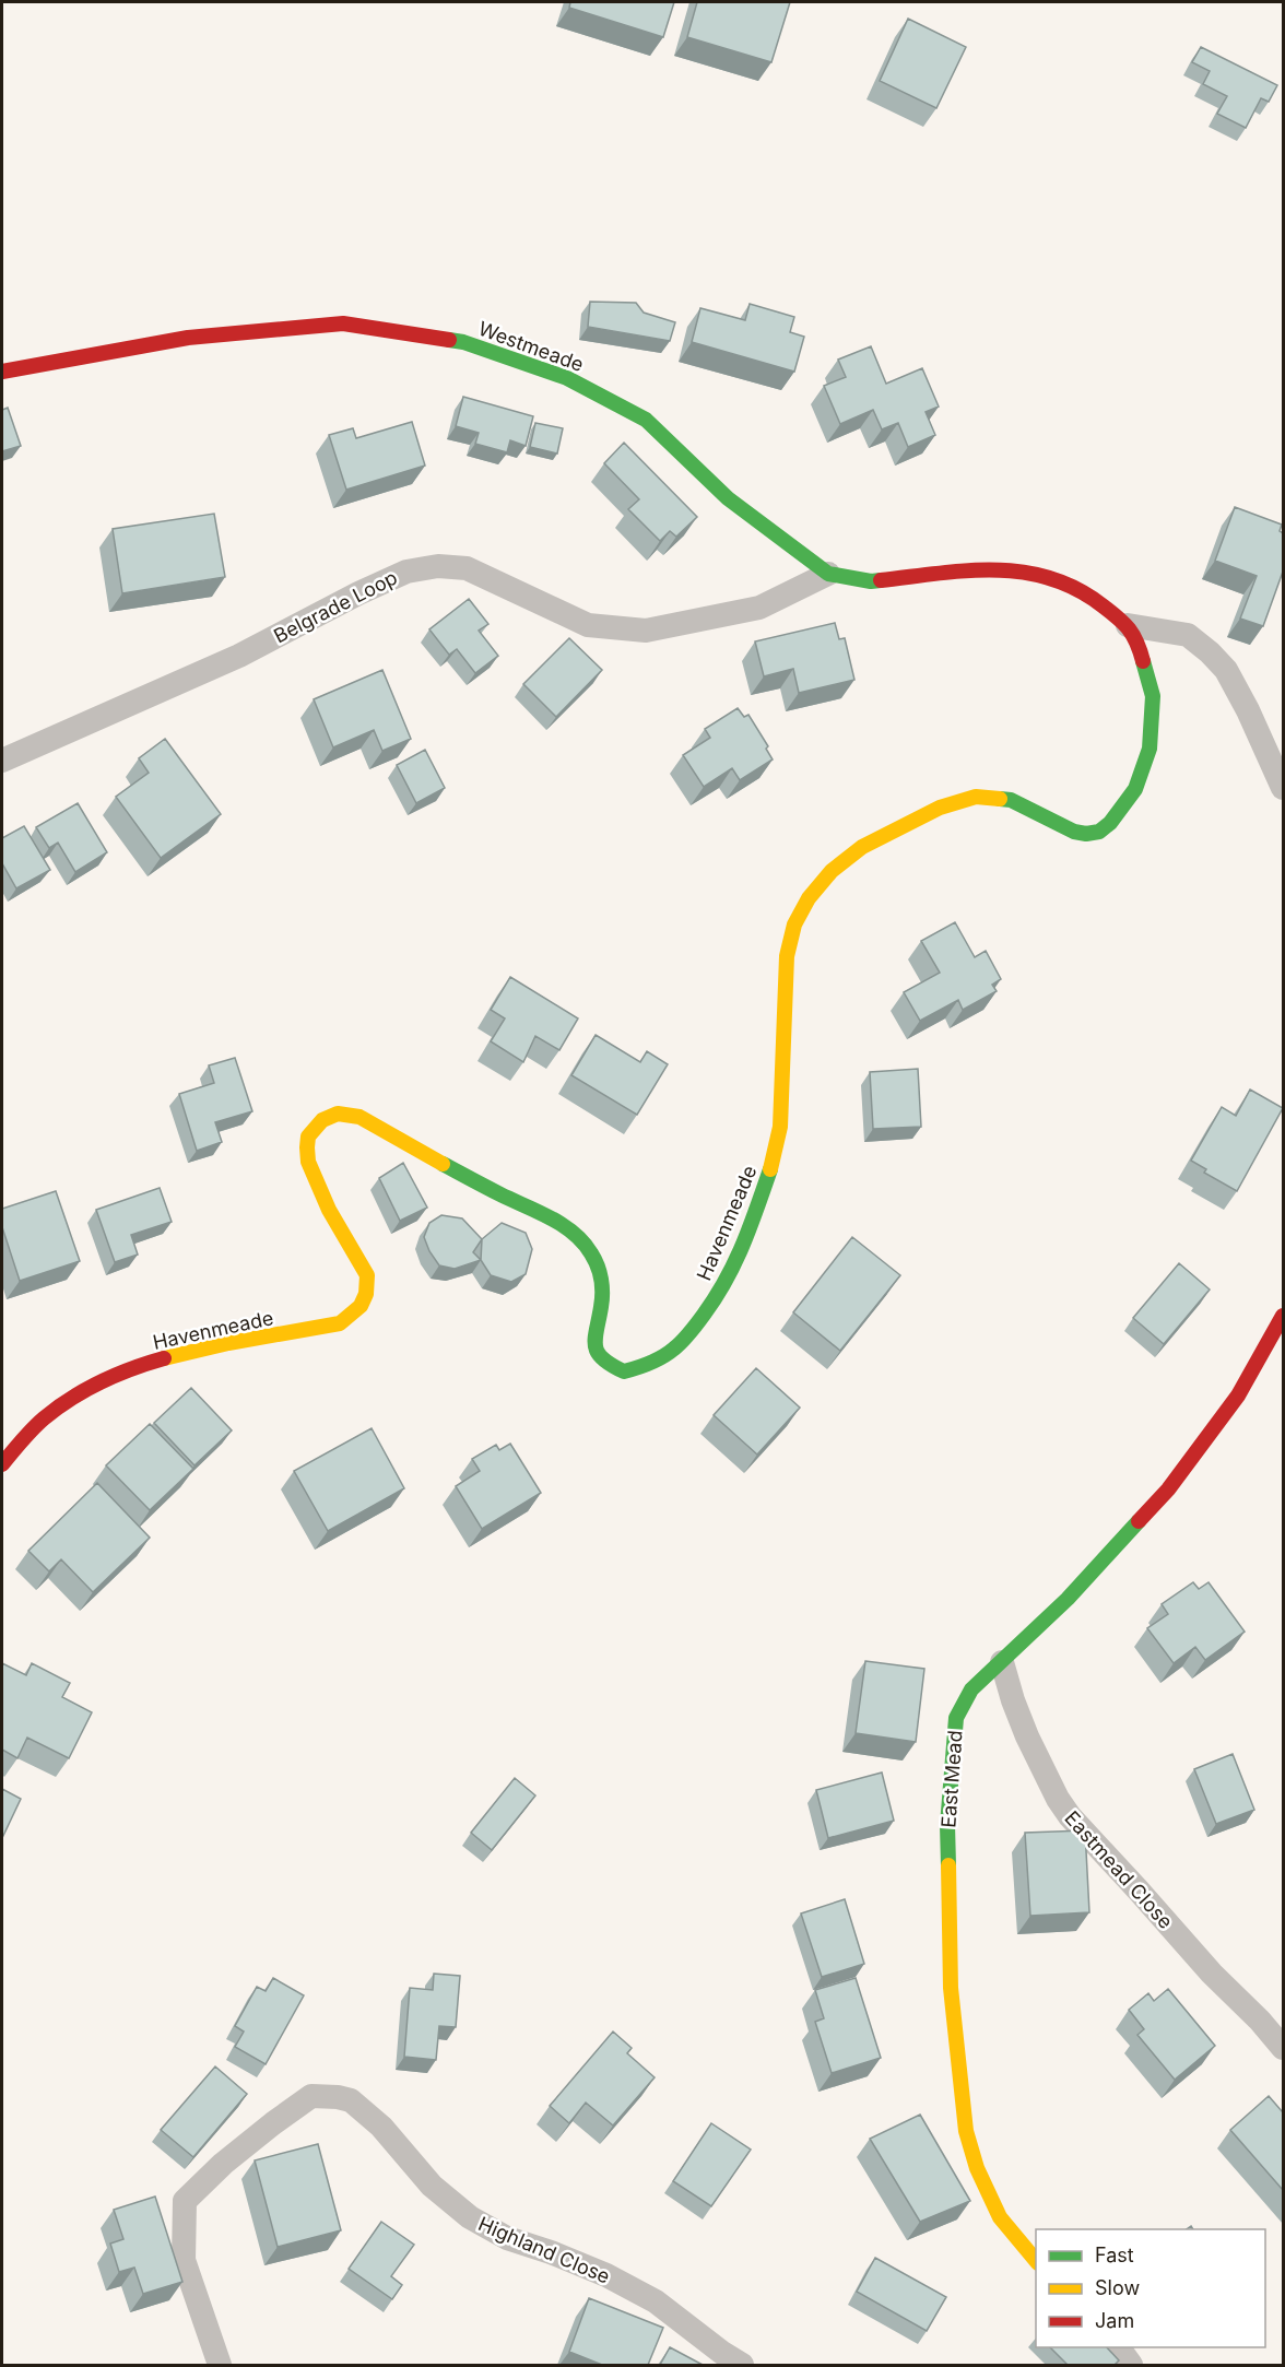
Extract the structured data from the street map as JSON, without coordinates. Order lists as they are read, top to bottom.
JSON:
{
  "streets": {
    "street": [
      "Westmeade",
      "Belgrade Loop",
      "Havenmeade",
      "East Mead",
      "Eastmead Close",
      "Highland Close"
    ]
  },
  "crossings": [
    ["Westmeade", "Belgrade Loop"],
    ["Westmeade", "Havenmeade"],
    ["East Mead", "Eastmead Close"]
  ],
  "legend": ["Fast", "Slow", "Jam"]
}
